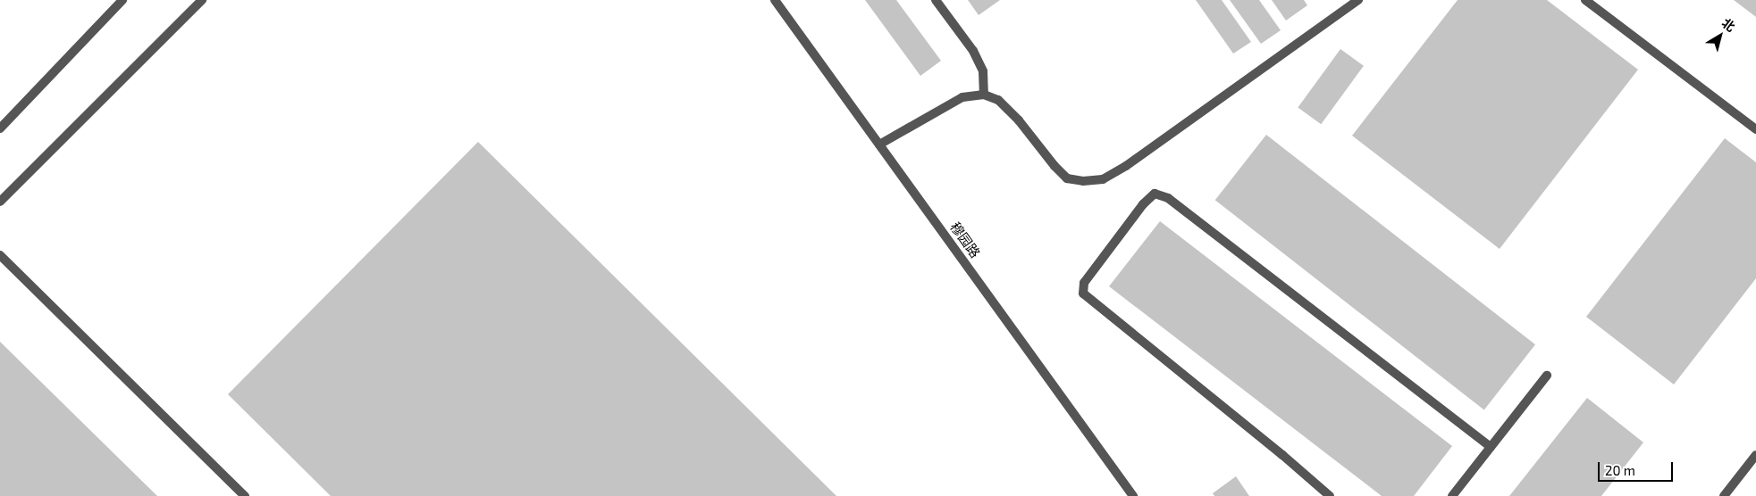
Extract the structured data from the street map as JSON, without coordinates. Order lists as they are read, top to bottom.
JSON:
{
  "streets": {
    "street": ["穆园路"]
  },
  "scale_bar": "20 m",
  "north": "top right"
}
